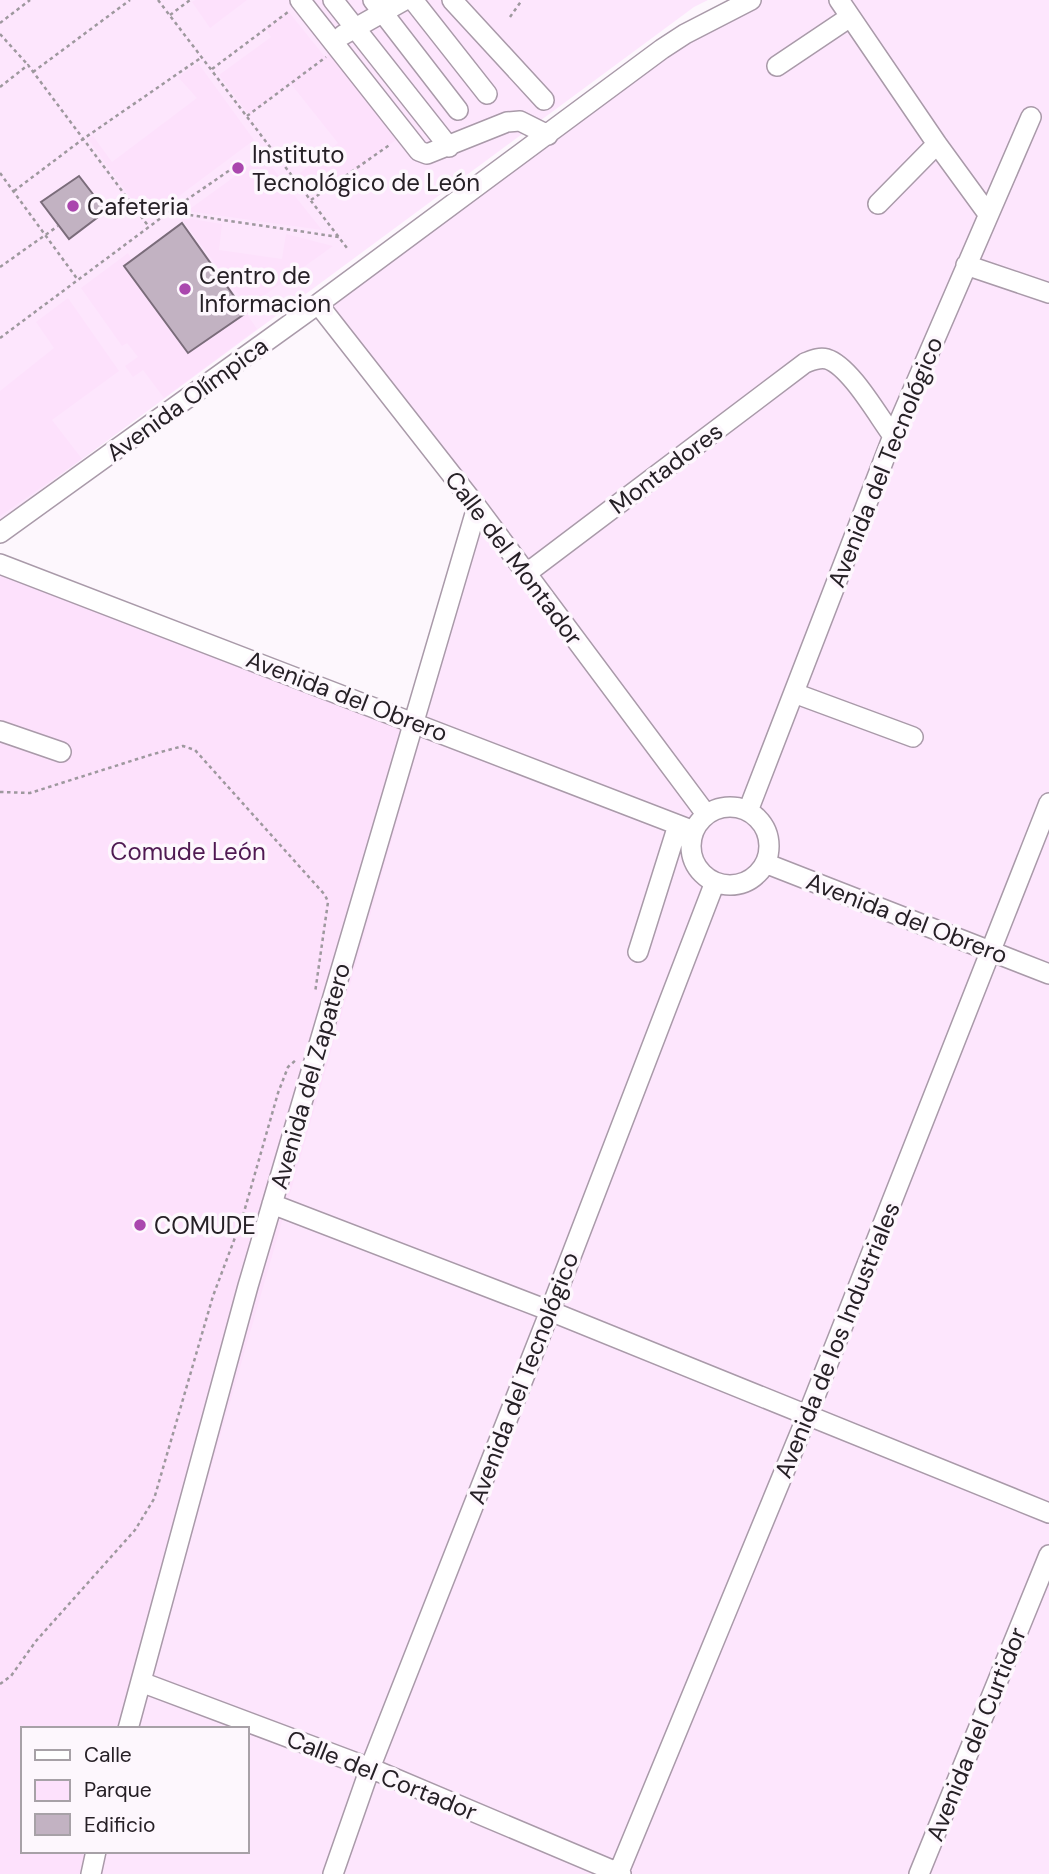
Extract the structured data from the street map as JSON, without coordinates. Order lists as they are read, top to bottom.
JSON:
{
  "streets": {
    "street": [
      "Avenida Olímpica",
      "Avenida del Tecnológico",
      "Montadores",
      "Calle del Montador",
      "Avenida del Obrero",
      "Avenida del Zapatero",
      "Avenida de los Industriales",
      "Avenida del Curtidor",
      "Calle del Cortador"
    ]
  },
  "crossings": [
    ["Avenida Olímpica", "Calle del Montador"],
    ["Avenida del Tecnológico", "Montadores"],
    ["Avenida del Tecnológico", "Calle del Montador"],
    ["Avenida del Tecnológico", "Avenida del Obrero"],
    ["Avenida del Tecnológico", "Calle del Cortador"],
    ["Montadores", "Calle del Montador"],
    ["Calle del Montador", "Avenida del Obrero"],
    ["Calle del Montador", "Avenida del Zapatero"],
    ["Avenida del Obrero", "Avenida del Zapatero"],
    ["Avenida del Obrero", "Avenida de los Industriales"],
    ["Avenida del Zapatero", "Calle del Cortador"],
    ["Avenida de los Industriales", "Calle del Cortador"]
  ],
  "parks": ["Comude León"],
  "places": [
    "Instituto Tecnológico de León",
    "Cafeteria",
    "Centro de Informacion",
    "COMUDE"
  ],
  "legend": ["Calle", "Parque", "Edificio"]
}
